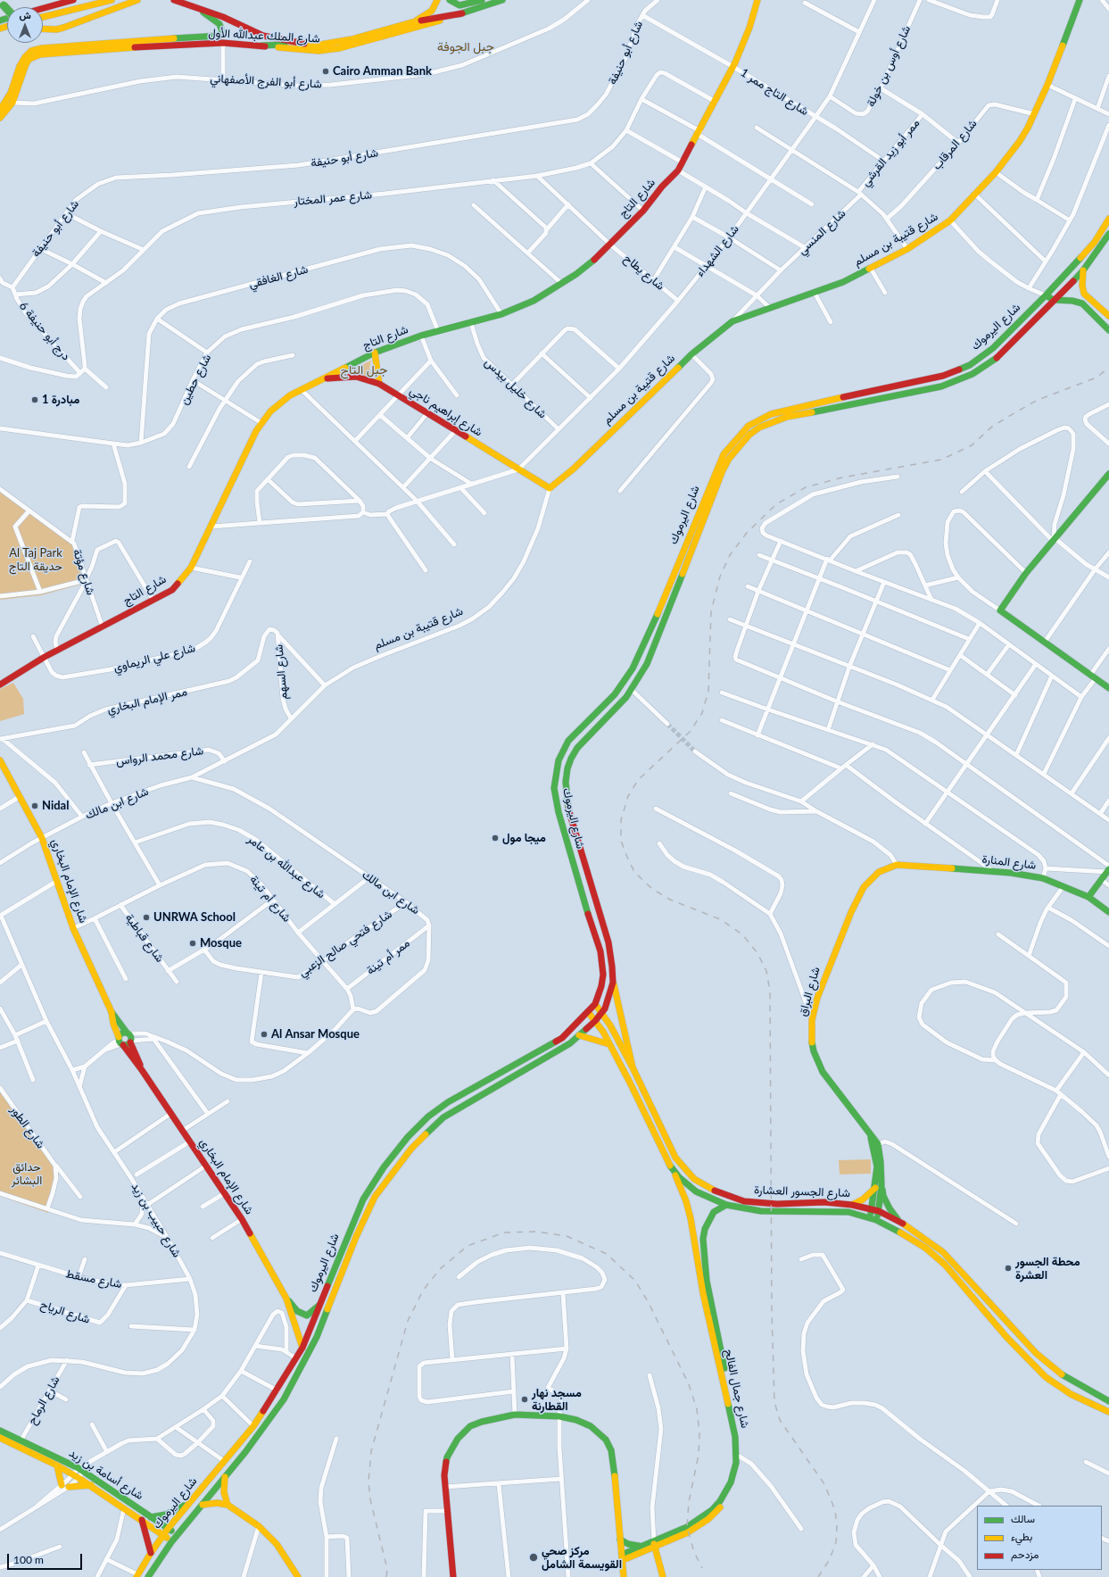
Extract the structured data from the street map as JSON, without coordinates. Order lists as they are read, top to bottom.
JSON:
{
  "streets": {
    "main road": [
      "شارع الملك عبدالله الأول",
      "شارع التاج",
      "شارع قتيبة بن مسلم",
      "شارع اليرموك",
      "شارع إبراهيم ناجي",
      "شارع المنارة",
      "شارع الإمام البخاري",
      "شارع البراق",
      "شارع الجسور العشارة",
      "شارع جمال الفالح",
      "شارع أسامة بن زيد"
    ],
    "street": [
      "شارع أبو حنيفة",
      "شارع أوس بن خولة",
      "شارع أبو الفرج الأصفهاني",
      "شارع التاج ممر 1",
      "شارع المرقاب",
      "ممر أبو زيد القرشي",
      "شارع عمر المختار",
      "شارع المنسي",
      "شارع الشهداء",
      "شارع يطاح",
      "شارع الغافقي",
      "درج أبو حنيفة 6",
      "شارع حطين",
      "شارع خليل بيدس",
      "شارع مؤتة",
      "شارع علي الريماوي",
      "شارع السهم",
      "ممر الإمام البخاري",
      "شارع محمد الرواس",
      "شارع ابن مالك",
      "شارع عبدالله بن عامر",
      "شارع أم تينة",
      "شارع قباطية",
      "شارع فتحي صالح الزعبي",
      "ممر أم تينة",
      "شارع الطور",
      "شارع حبيب بن زيد",
      "شارع مسقط",
      "شارع الرياح",
      "شارع الرماح"
    ]
  },
  "crossings": [
    ["شارع الملك عبدالله الأول", "شارع أبو الفرج الأصفهاني"],
    ["شارع أبو حنيفة", "شارع التاج ممر 1"],
    ["شارع أبو حنيفة", "درج أبو حنيفة 6"],
    ["شارع أوس بن خولة", "شارع الشهداء"],
    ["شارع التاج ممر 1", "ممر أبو زيد القرشي"],
    ["شارع التاج ممر 1", "شارع التاج"],
    ["شارع التاج ممر 1", "شارع الشهداء"],
    ["شارع المرقاب", "شارع قتيبة بن مسلم"],
    ["ممر أبو زيد القرشي", "شارع المنسي"],
    ["شارع عمر المختار", "شارع التاج"],
    ["شارع عمر المختار", "شارع يطاح"],
    ["شارع التاج", "شارع يطاح"],
    ["شارع التاج", "شارع الغافقي"],
    ["شارع التاج", "شارع حطين"],
    ["شارع التاج", "شارع خليل بيدس"],
    ["شارع التاج", "شارع إبراهيم ناجي"],
    ["شارع التاج", "شارع مؤتة"],
    ["شارع التاج", "شارع علي الريماوي"],
    ["شارع المنسي", "شارع قتيبة بن مسلم"],
    ["شارع قتيبة بن مسلم", "شارع إبراهيم ناجي"],
    ["شارع قتيبة بن مسلم", "شارع السهم"],
    ["شارع قتيبة بن مسلم", "شارع محمد الرواس"],
    ["شارع قتيبة بن مسلم", "شارع ابن مالك"],
    ["شارع الشهداء", "شارع يطاح"],
    ["شارع الشهداء", "شارع خليل بيدس"],
    ["شارع الشهداء", "شارع إبراهيم ناجي"],
    ["شارع الغافقي", "شارع حطين"],
    ["شارع اليرموك", "شارع الإمام البخاري"],
    ["شارع اليرموك", "شارع الجسور العشارة"],
    ["شارع اليرموك", "شارع أسامة بن زيد"],
    ["شارع السهم", "ممر الإمام البخاري"],
    ["شارع ابن مالك", "شارع الإمام البخاري"],
    ["شارع ابن مالك", "شارع أم تينة"],
    ["شارع ابن مالك", "شارع فتحي صالح الزعبي"],
    ["شارع ابن مالك", "ممر أم تينة"],
    ["شارع المنارة", "شارع البراق"],
    ["شارع الإمام البخاري", "شارع أم تينة"],
    ["شارع أم تينة", "شارع قباطية"],
    ["شارع أم تينة", "شارع فتحي صالح الزعبي"],
    ["شارع أم تينة", "ممر أم تينة"],
    ["شارع قباطية", "شارع فتحي صالح الزعبي"],
    ["شارع البراق", "شارع الجسور العشارة"],
    ["شارع الجسور العشارة", "شارع جمال الفالح"],
    ["شارع حبيب بن زيد", "شارع مسقط"],
    ["شارع حبيب بن زيد", "شارع الرماح"],
    ["شارع مسقط", "شارع الرياح"],
    ["شارع الرماح", "شارع أسامة بن زيد"]
  ],
  "districts": ["جبل الجوفة", "جبل التاج"],
  "parks": ["Al Taj Park حديقة التاج", "حدائق البشائر"],
  "places": [
    "Cairo Amman Bank",
    "مبادرة 1",
    "Nidal",
    "ميجا مول",
    "UNRWA School",
    "Mosque",
    "Al Ansar Mosque",
    "محطة الجسور العشرة",
    "مسجد نهار القطارنة",
    "مركز صحي القويسمة الشامل"
  ],
  "legend": ["سالك", "بطيء", "مزدحم"],
  "scale_bar": "100 m",
  "north": "top"
}
